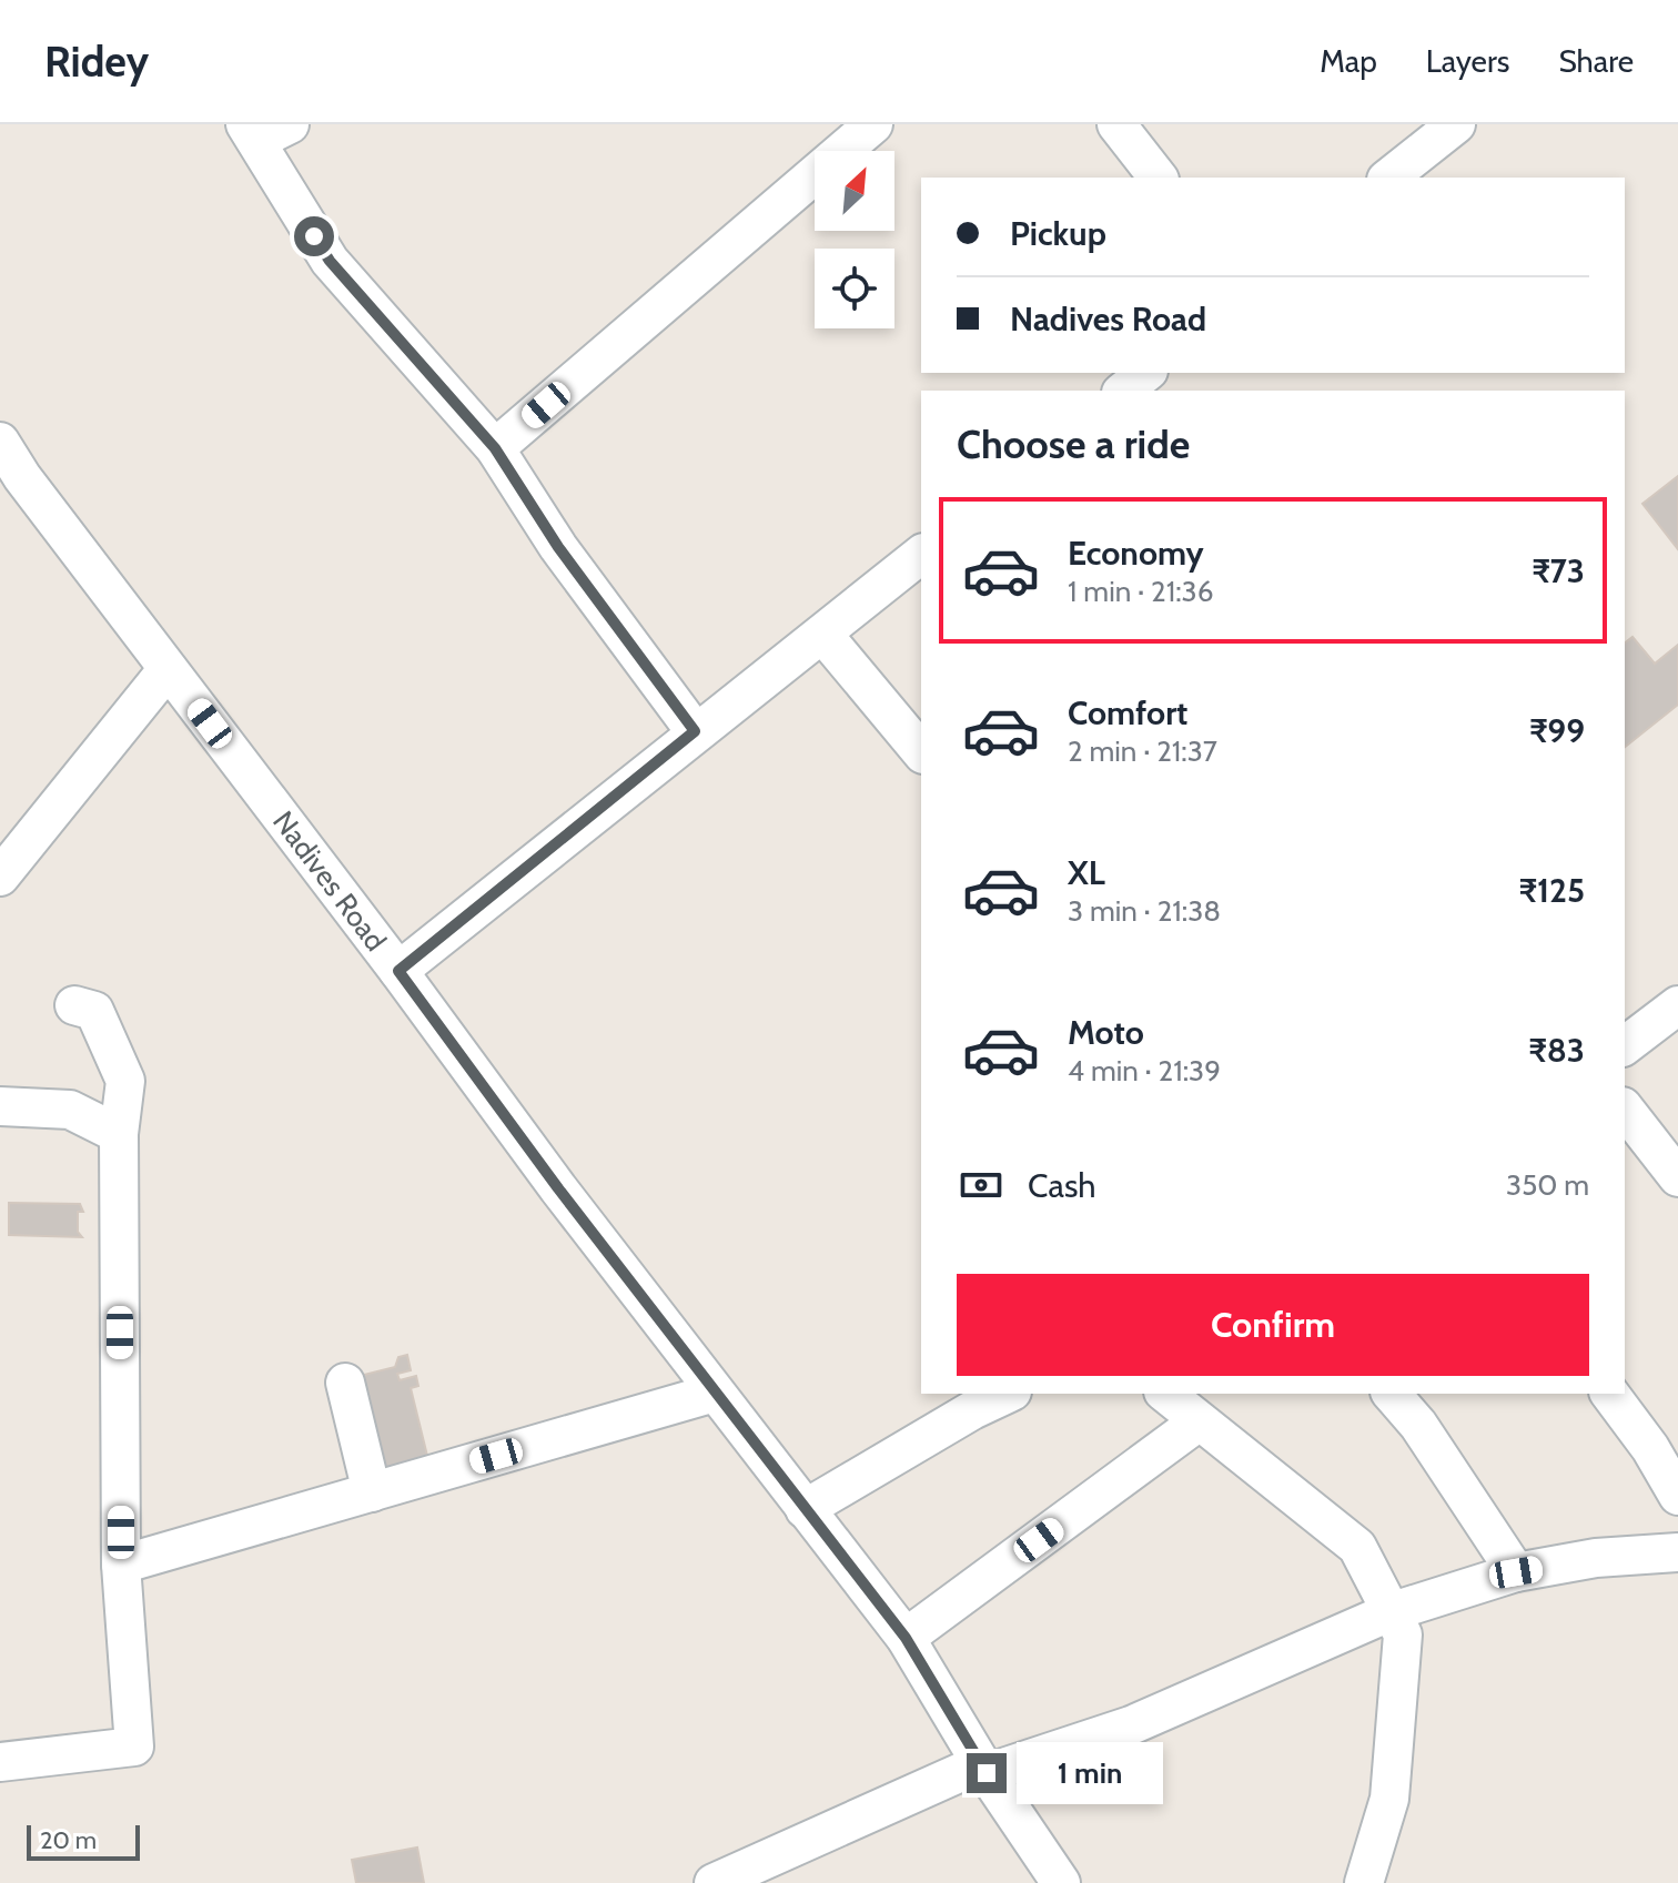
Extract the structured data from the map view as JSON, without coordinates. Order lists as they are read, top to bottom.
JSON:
{
  "streets": {
    "street": ["Nadives Road"]
  },
  "scale_bar": "20 m",
  "north": "top right",
  "page": {
    "header": "Ridey",
    "nav": ["Map", "Layers", "Share"],
    "banner": ["Pickup", "Nadives Road"],
    "heading": "Choose a ride",
    "list": [
      {
        "name": "Economy",
        "note": "1 min · 21:36",
        "value": "₹73"
      },
      {
        "name": "Comfort",
        "note": "2 min · 21:37",
        "value": "₹99"
      },
      {
        "name": "XL",
        "note": "3 min · 21:38",
        "value": "₹125"
      },
      {
        "name": "Moto",
        "note": "4 min · 21:39",
        "value": "₹83"
      }
    ],
    "pay": ["Cash", "350 m"],
    "buttons": "Confirm",
    "bubble": "1 min",
    "scale": "20 m"
  }
}
